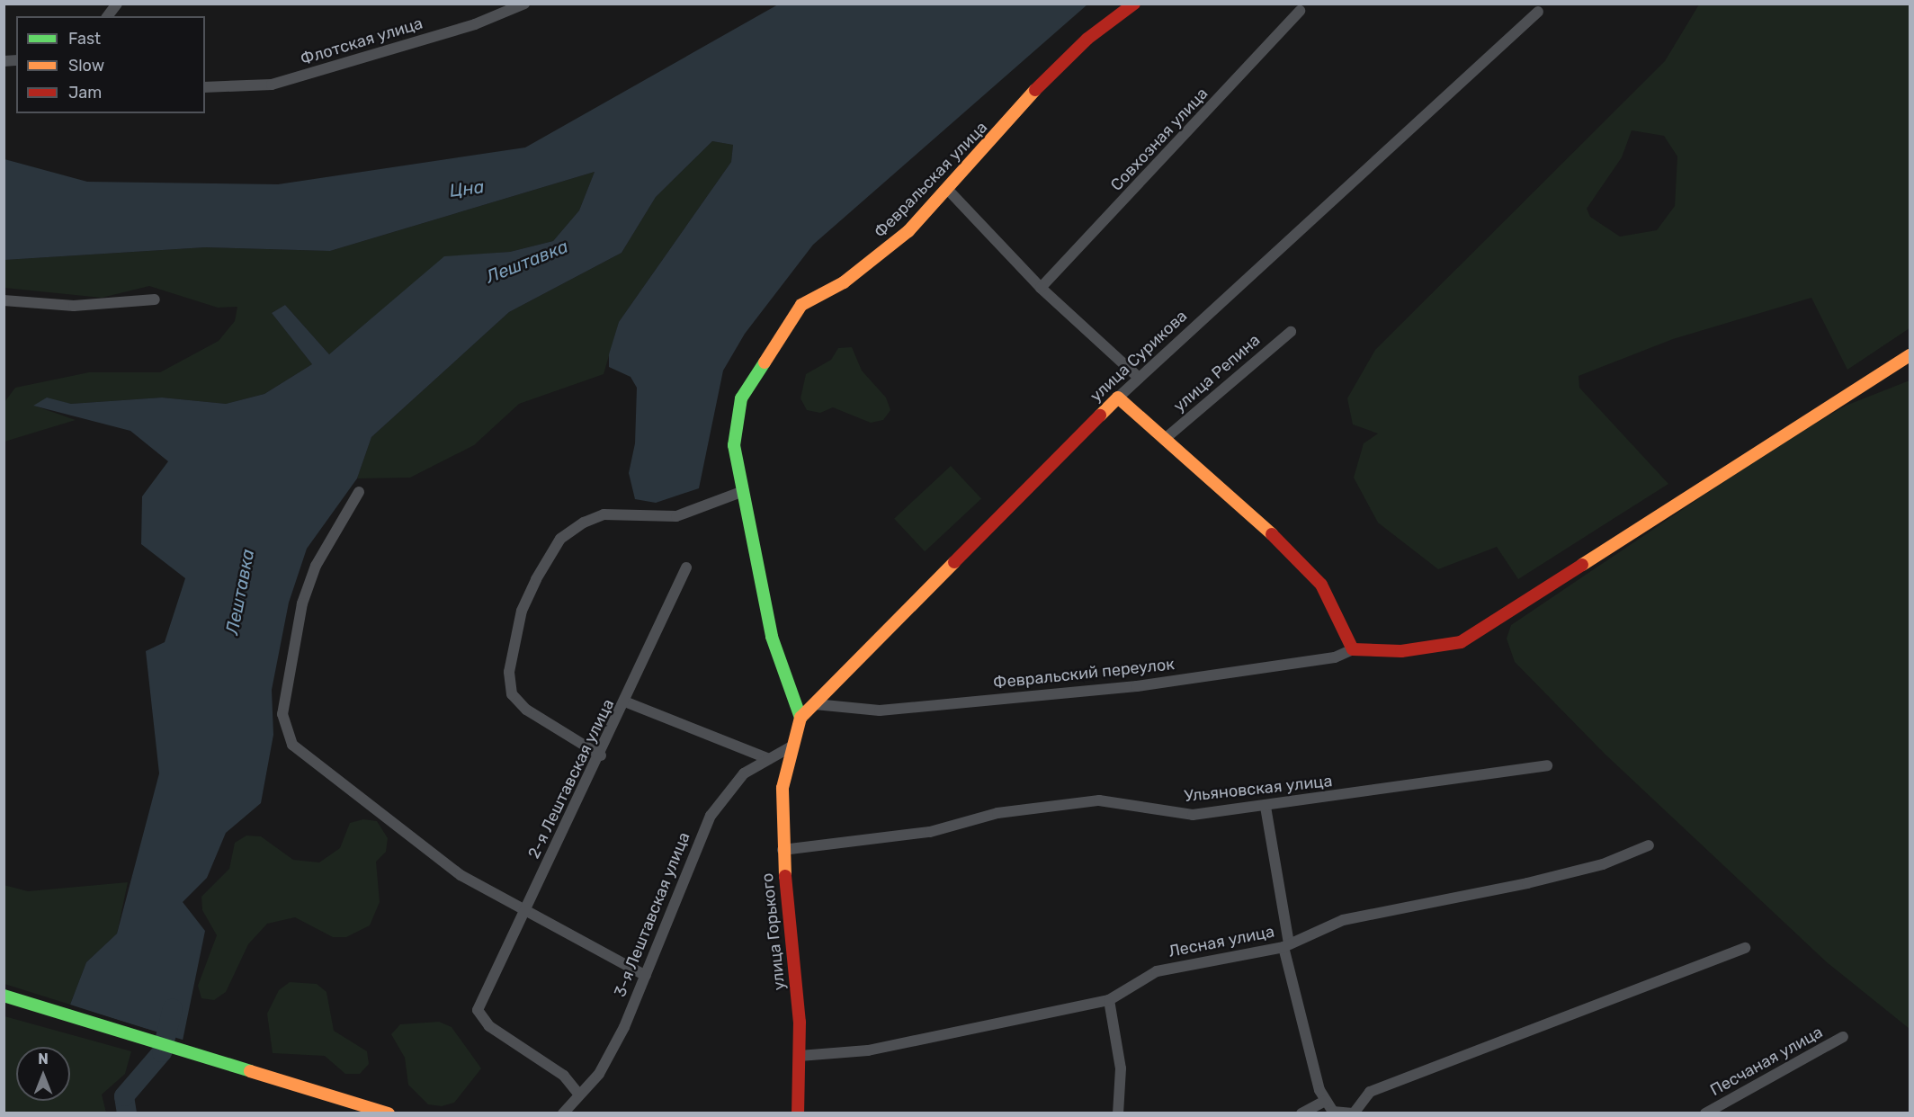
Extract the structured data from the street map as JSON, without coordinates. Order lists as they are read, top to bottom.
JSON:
{
  "streets": {
    "street": [
      "Флотская улица",
      "Совхозная улица",
      "Февральская улица",
      "улица Сурикова",
      "улица Репина",
      "Февральский переулок",
      "2-я Лештавская улица",
      "Ульяновская улица",
      "3-я Лештавская улица",
      "улица Горького",
      "Лесная улица",
      "Песчаная улица"
    ]
  },
  "crossings": [
    ["Февральская улица", "улица Сурикова"],
    ["улица Сурикова", "Февральский переулок"],
    ["улица Сурикова", "3-я Лештавская улица"],
    ["улица Сурикова", "улица Горького"],
    ["2-я Лештавская улица", "3-я Лештавская улица"],
    ["Ульяновская улица", "улица Горького"],
    ["3-я Лештавская улица", "улица Горького"],
    ["улица Горького", "Лесная улица"]
  ],
  "water": ["Цна", "Лештавка"],
  "legend": ["Fast", "Slow", "Jam"],
  "north": "top"
}
